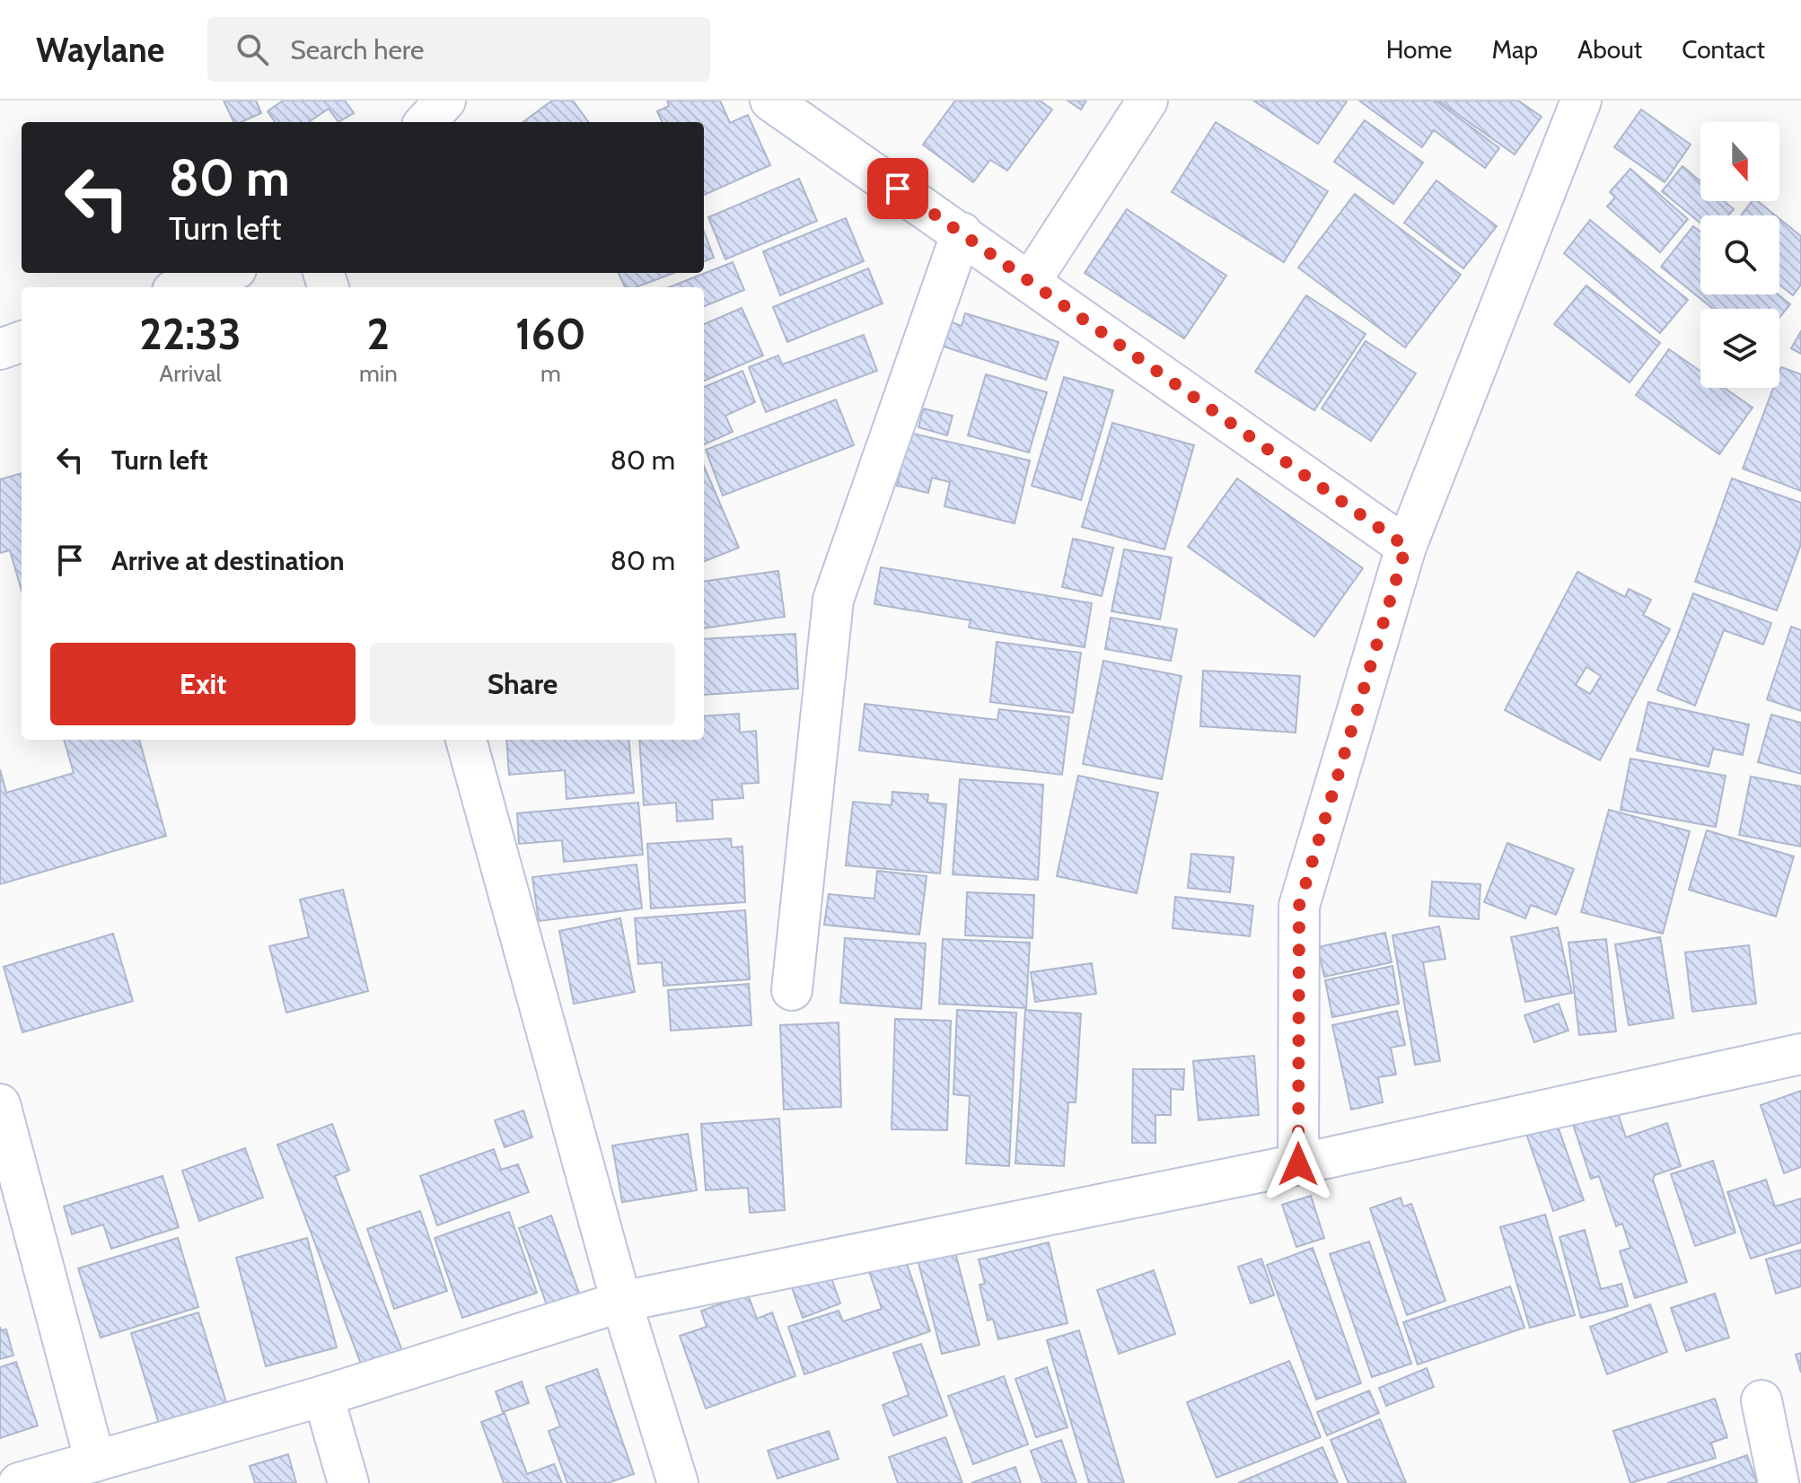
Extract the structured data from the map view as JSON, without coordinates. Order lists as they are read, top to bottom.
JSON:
{
  "north": "bottom",
  "page": {
    "header": "Waylane",
    "search": "Search here",
    "nav": [
      "Home",
      "Map",
      "About",
      "Contact"
    ],
    "turn": ["80 m", "Turn left"],
    "eta": [
      "22:33",
      "Arrival",
      "2",
      "min",
      "160",
      "m"
    ],
    "list": [
      {
        "name": "Turn left",
        "value": "80 m"
      },
      {
        "name": "Arrive at destination",
        "value": "80 m"
      }
    ],
    "buttons": ["Exit", "Share"]
  }
}
